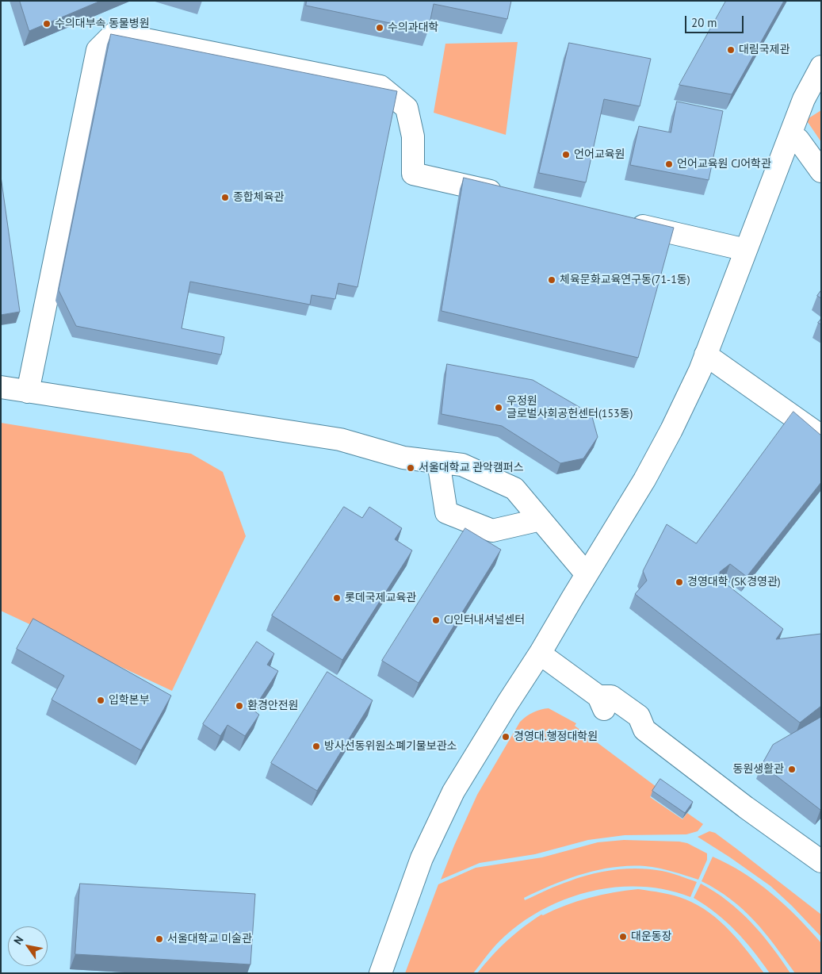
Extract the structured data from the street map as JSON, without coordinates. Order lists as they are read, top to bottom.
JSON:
{
  "places": [
    "수의대부속 동물병원",
    "수의과대학",
    "대림국제관",
    "언어교육원",
    "언어교육원 CJ어학관",
    "종합체육관",
    "체육문화교육연구동(71-1동)",
    "우정원 글로벌사회공헌센터(153동)",
    "서울대학교 관악캠퍼스",
    "경영대학 (SK경영관)",
    "롯데국제교육관",
    "CJ인터내셔널센터",
    "입학본부",
    "환경안전원",
    "경영대.행정대학원",
    "방사선동위원소폐기물보관소",
    "동원생활관",
    "대운동장",
    "서울대학교 미술관"
  ],
  "scale_bar": "20 m",
  "north": "top left"
}
